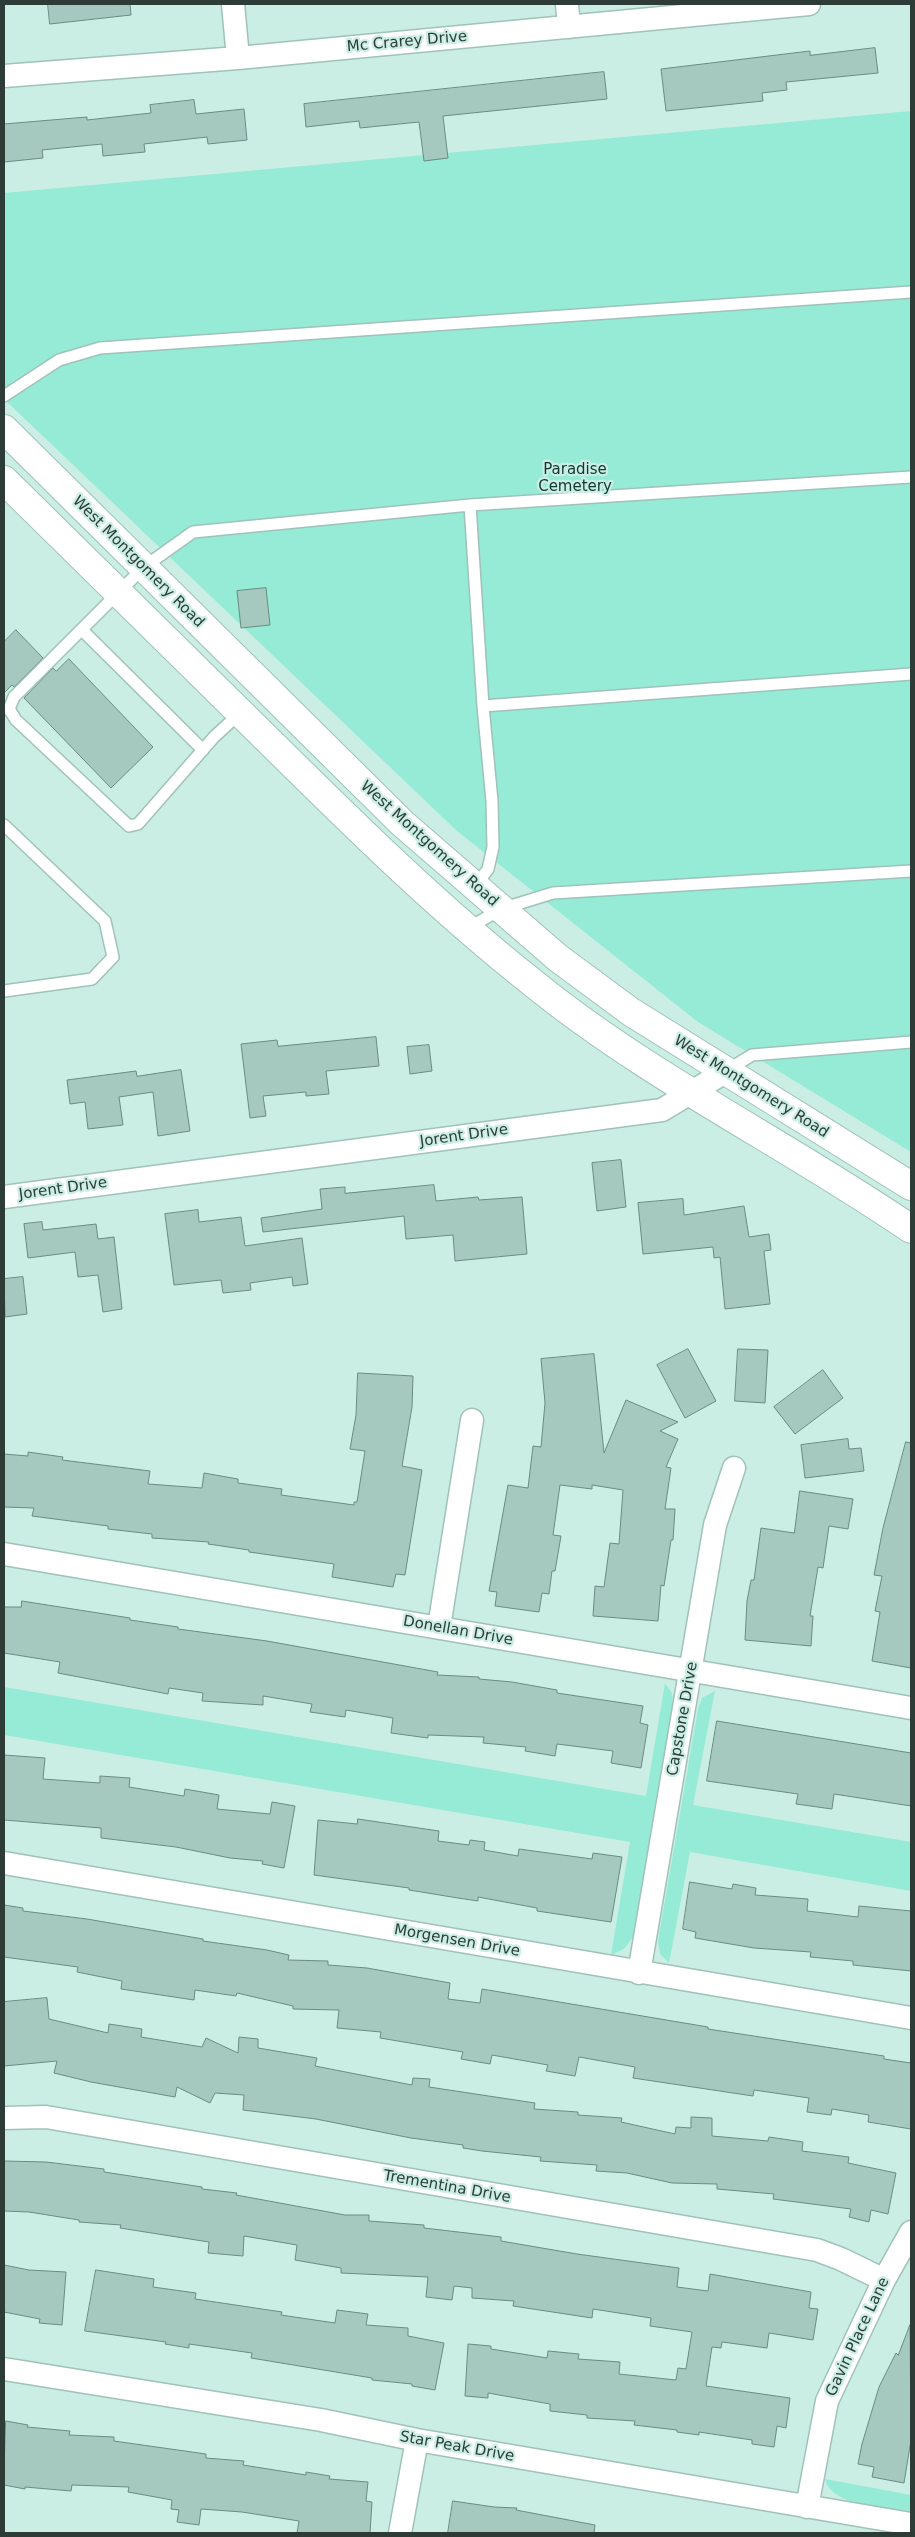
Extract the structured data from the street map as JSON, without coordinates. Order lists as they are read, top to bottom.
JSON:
{
  "streets": {
    "main road": ["West Montgomery Road"],
    "street": [
      "Mc Crarey Drive",
      "Jorent Drive",
      "Donellan Drive",
      "Capstone Drive",
      "Morgensen Drive",
      "Trementina Drive",
      "Gavin Place Lane",
      "Star Peak Drive"
    ]
  },
  "crossings": [
    ["West Montgomery Road", "Jorent Drive"],
    ["Donellan Drive", "Capstone Drive"],
    ["Capstone Drive", "Morgensen Drive"],
    ["Trementina Drive", "Gavin Place Lane"],
    ["Gavin Place Lane", "Star Peak Drive"]
  ],
  "parks": ["Paradise Cemetery"]
}
